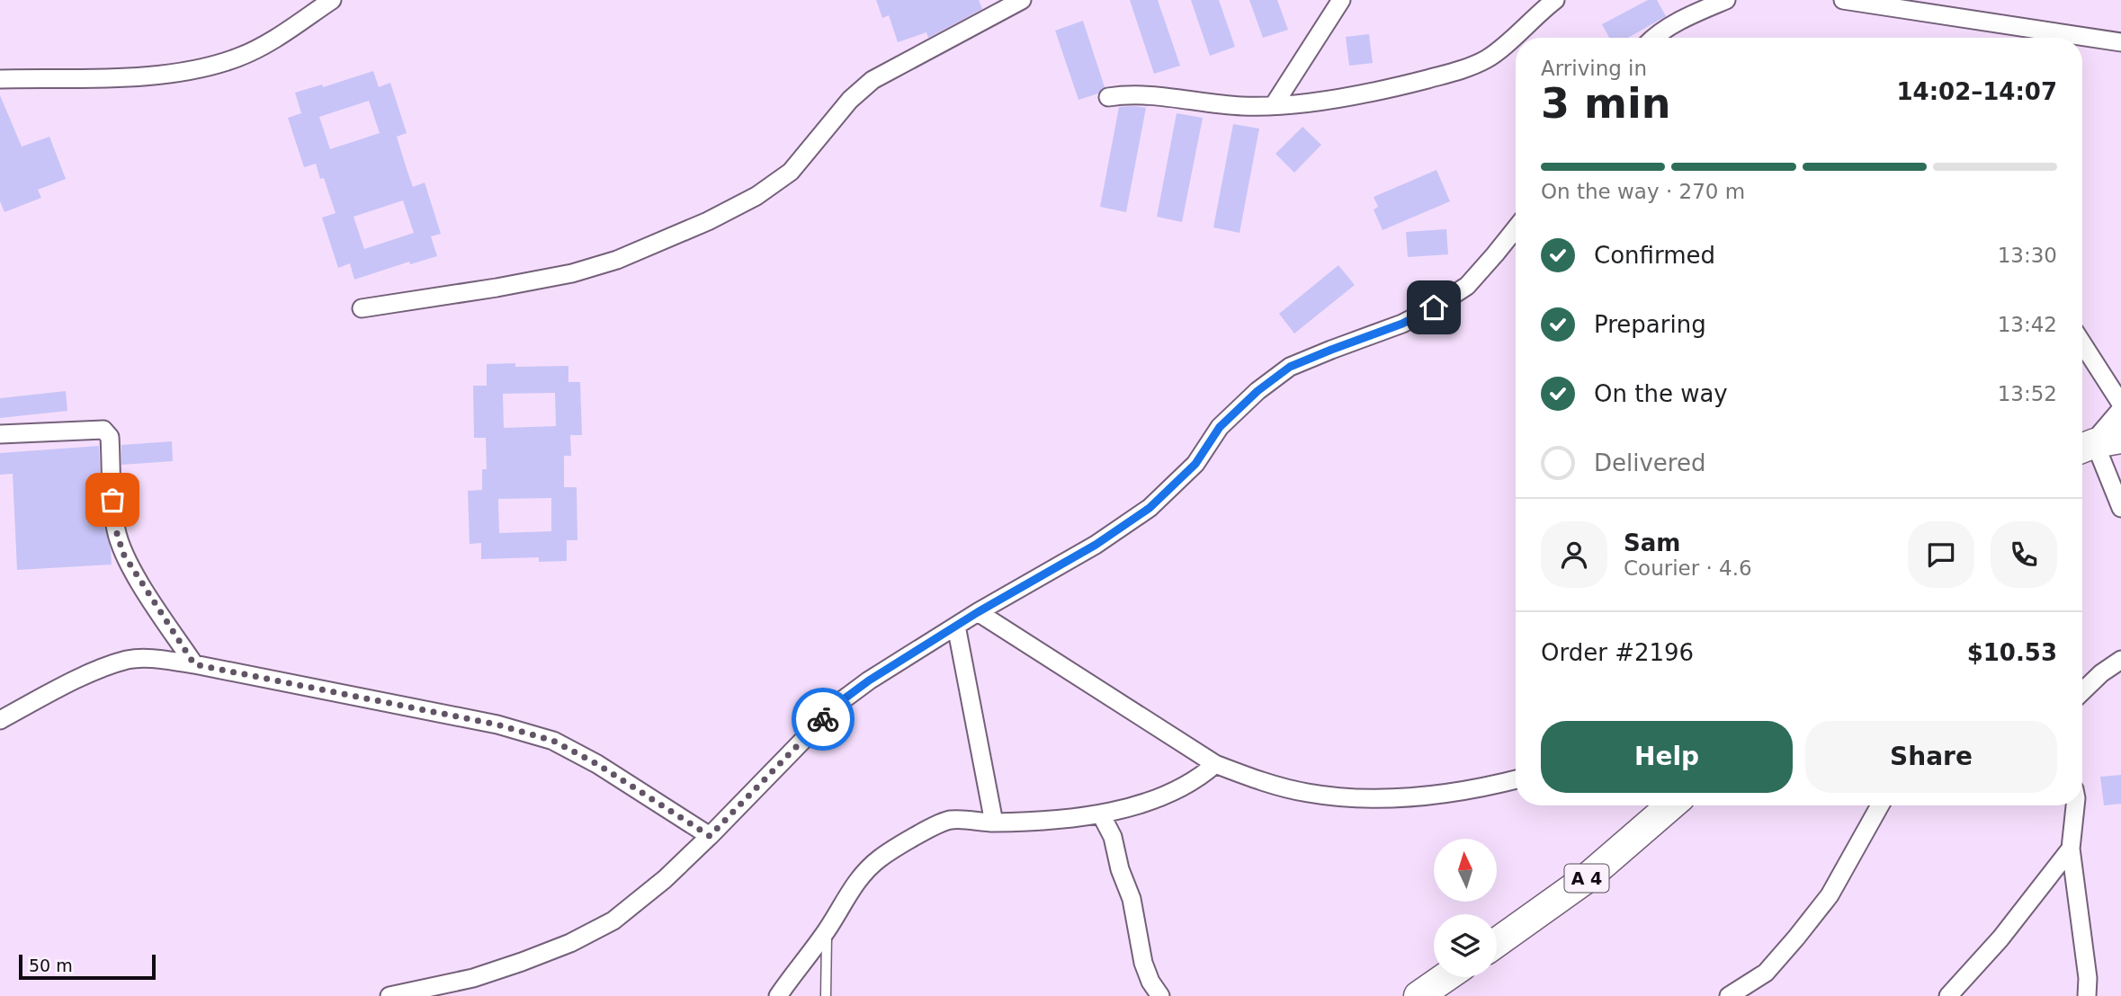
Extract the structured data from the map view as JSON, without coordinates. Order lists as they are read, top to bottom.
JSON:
{
  "streets": {
    "highway": ["A 4"]
  },
  "scale_bar": "50 m",
  "north": "top",
  "page": {
    "heading": ["3 min", "Arriving in", "14:02–14:07"],
    "panel": [
      "Sam",
      "Courier · 4.6",
      "Order #2196",
      "$10.53"
    ],
    "bar": "On the way · 270 m",
    "list": [
      ["Confirmed", "13:30"],
      ["Preparing", "13:42"],
      ["On the way", "13:52"],
      "Delivered"
    ],
    "buttons": ["Help", "Share"],
    "scale": "50 m"
  }
}
